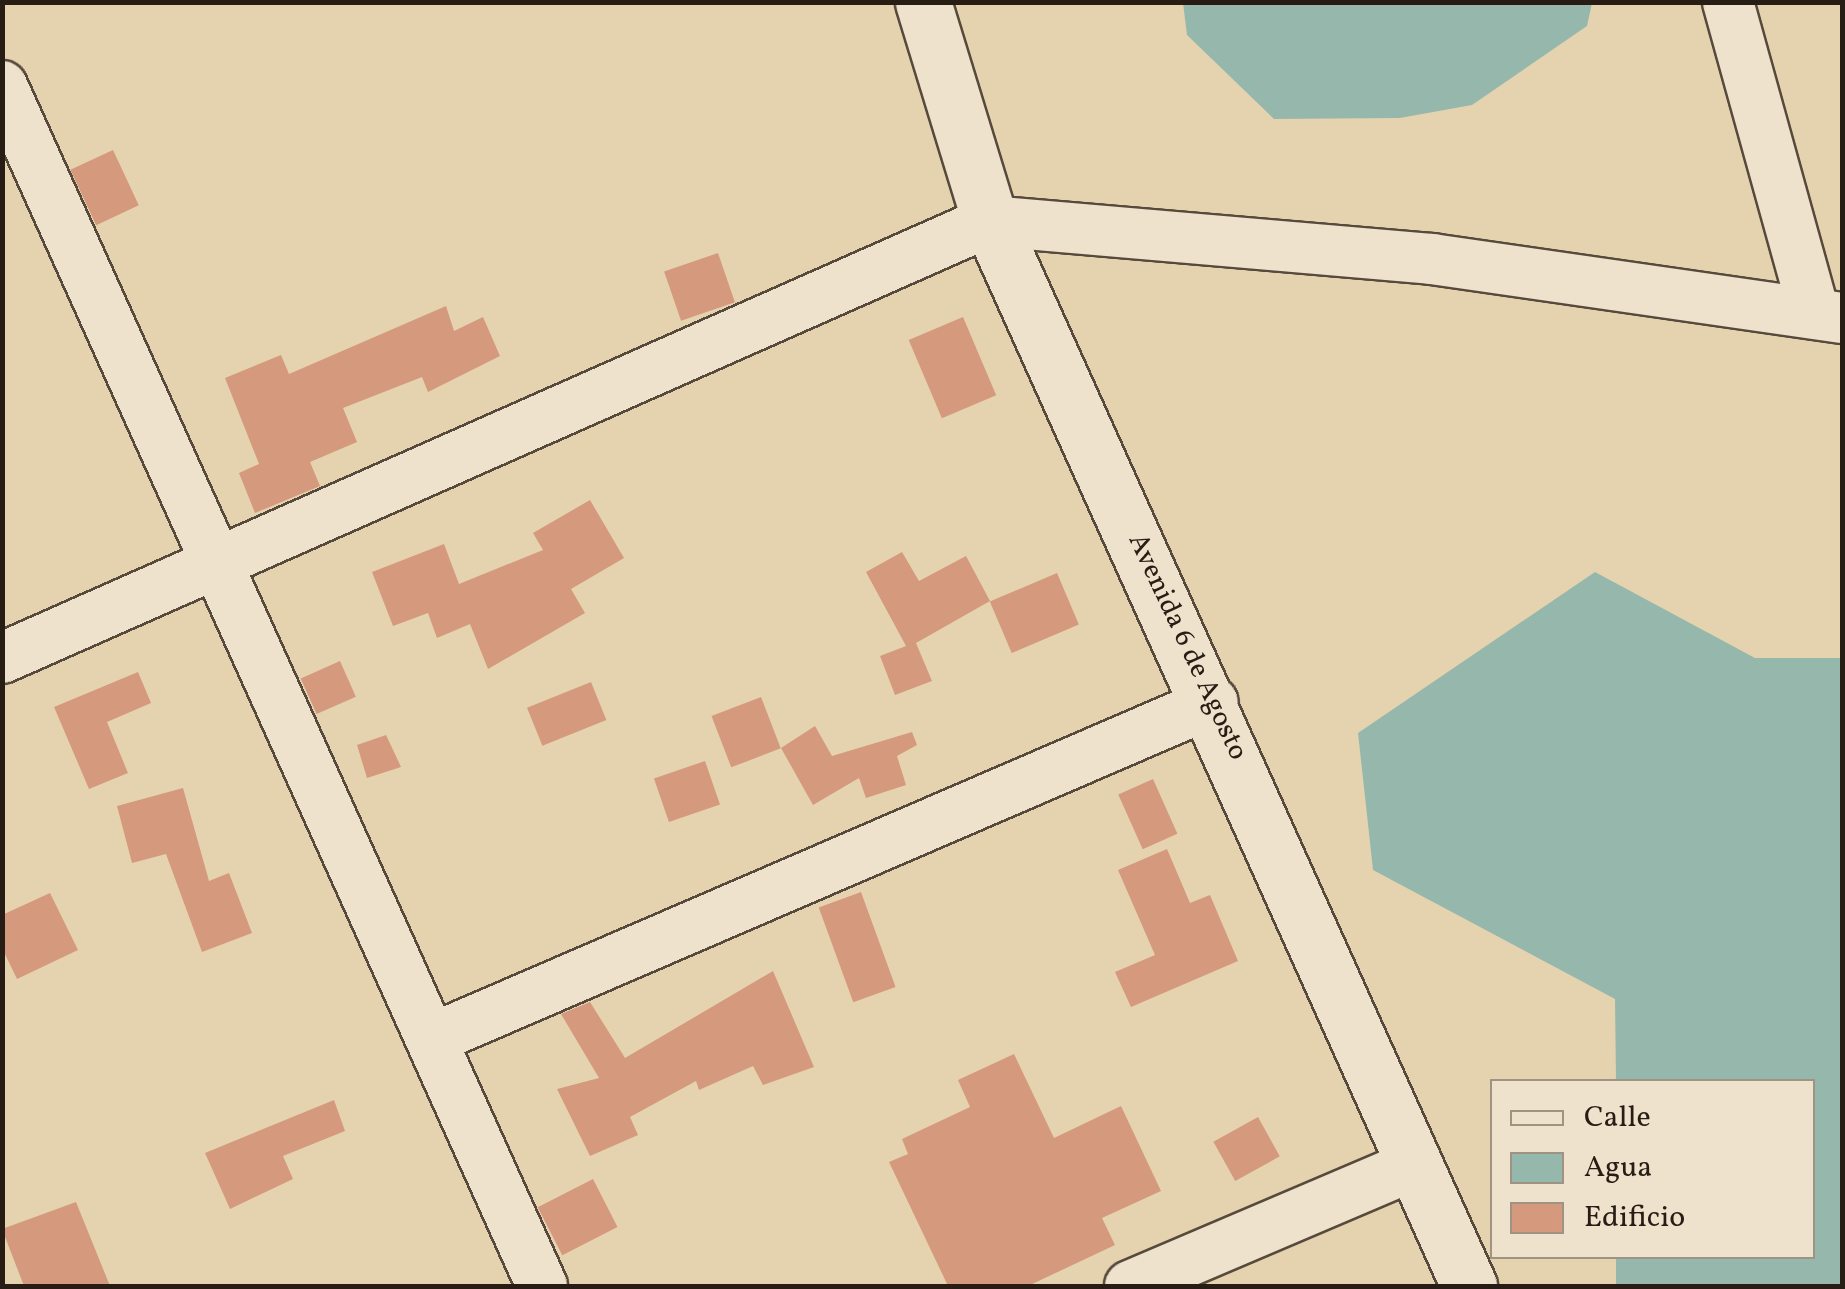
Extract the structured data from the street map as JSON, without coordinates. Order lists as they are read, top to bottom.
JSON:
{
  "streets": {
    "street": ["Avenida 6 de Agosto"]
  },
  "legend": ["Calle", "Agua", "Edificio"]
}
